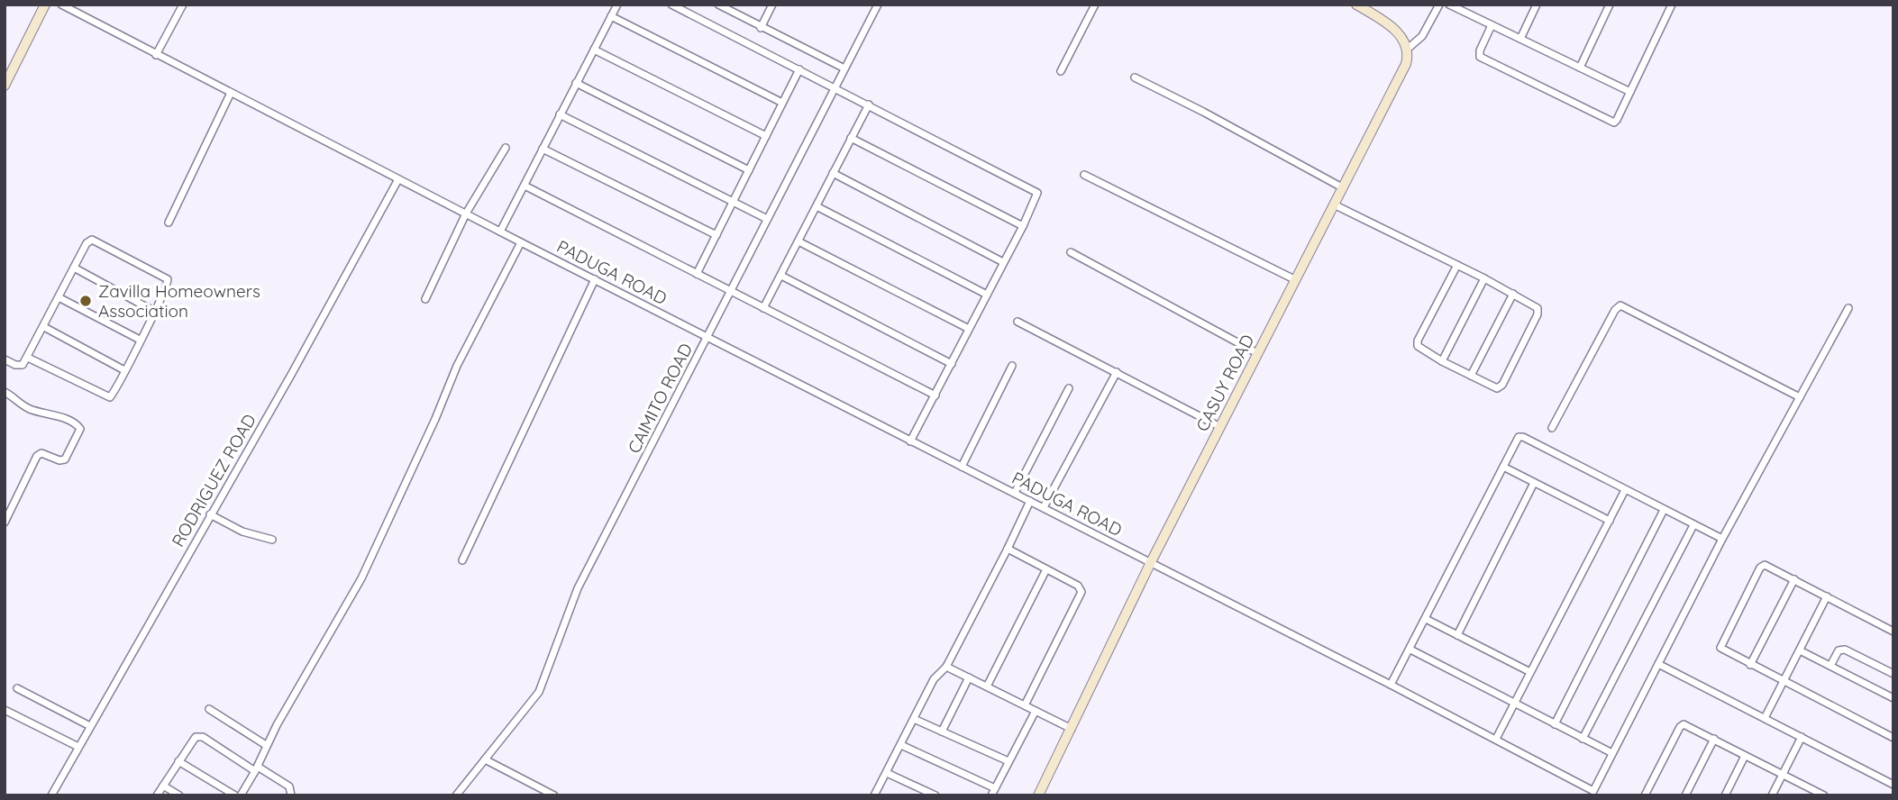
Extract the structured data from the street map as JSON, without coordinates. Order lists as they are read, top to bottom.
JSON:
{
  "streets": {
    "street": [
      "PADUGA ROAD",
      "CASUY ROAD",
      "CAIMITO ROAD",
      "RODRIGUEZ ROAD"
    ]
  },
  "crossings": [
    ["PADUGA ROAD", "CASUY ROAD"],
    ["PADUGA ROAD", "CAIMITO ROAD"],
    ["PADUGA ROAD", "RODRIGUEZ ROAD"]
  ],
  "places": ["Zavilla Homeowners Association"]
}
